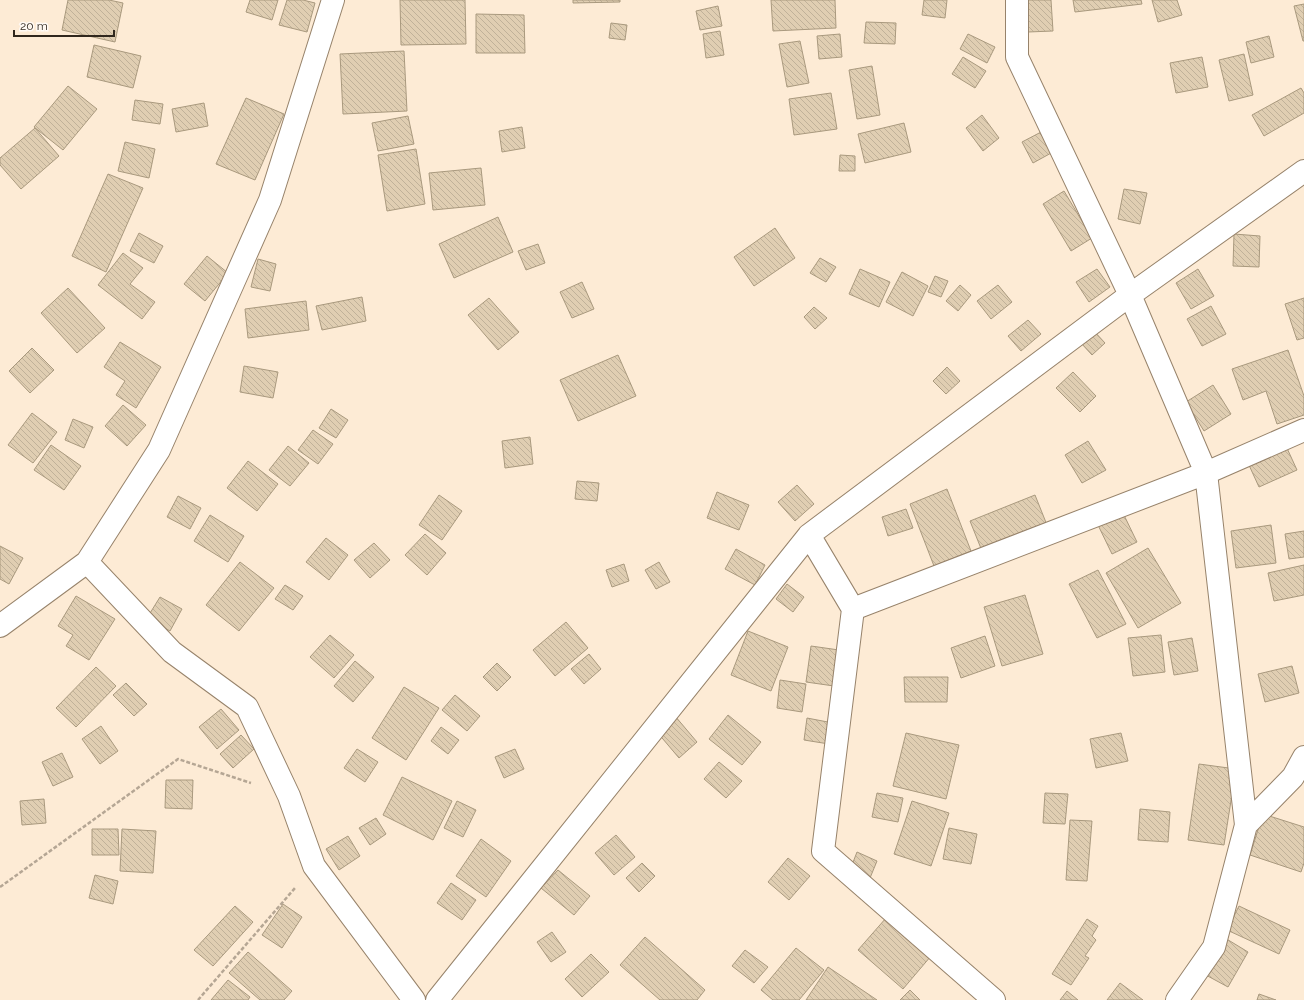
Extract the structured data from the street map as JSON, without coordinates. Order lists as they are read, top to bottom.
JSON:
{
  "scale_bar": "20 m"
}
